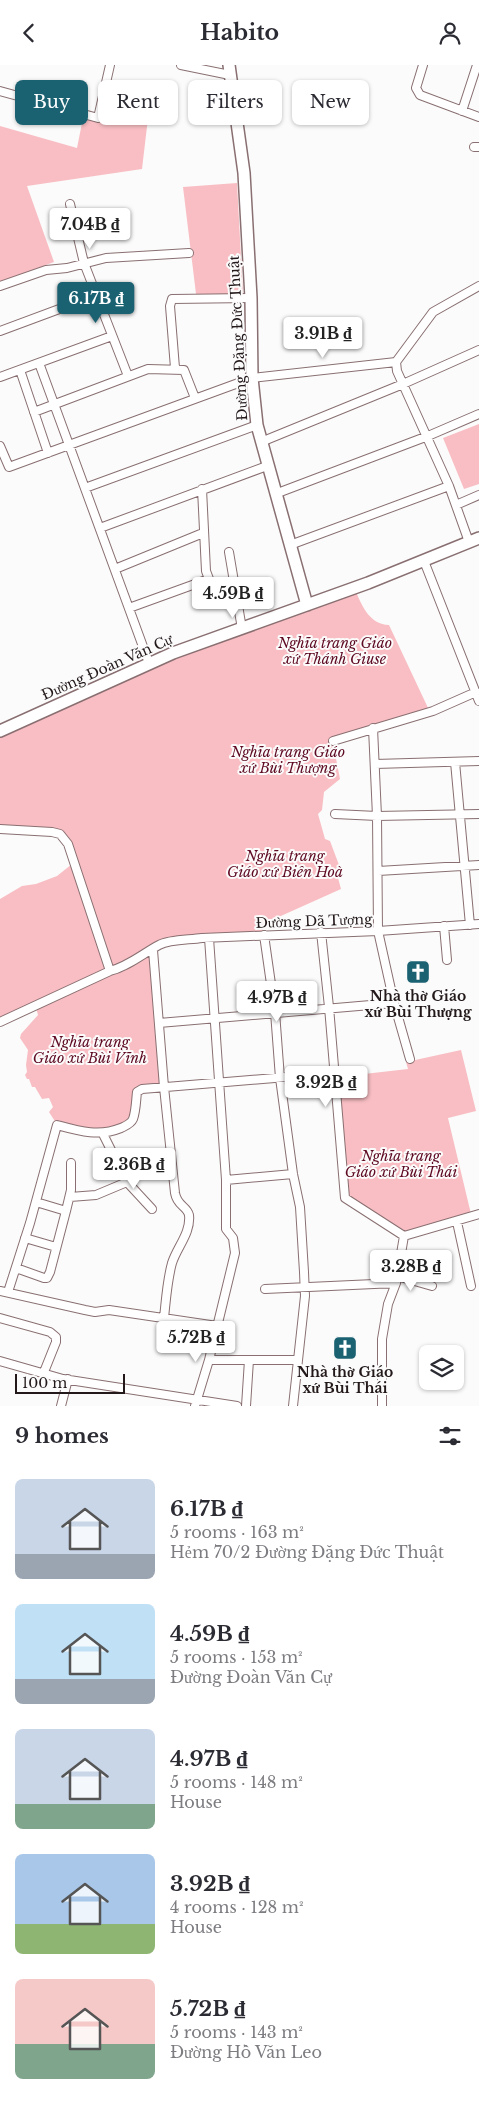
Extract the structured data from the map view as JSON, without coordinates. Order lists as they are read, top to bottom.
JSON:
{
  "streets": {
    "street": ["Đường Đặng Đức Thuật", "Đường Đoàn Văn Cự", "Đường Dã Tượng"]
  },
  "crossings": [
    ["Đường Đặng Đức Thuật", "Đường Đoàn Văn Cự"]
  ],
  "parks": [
    "Nghĩa trang Giáo xứ Thánh Giuse",
    "Nghĩa trang Giáo xứ Bùi Thượng",
    "Nghĩa trang Giáo xứ Biên Hoà",
    "Nghĩa trang Giáo xứ Bùi Vĩnh",
    "Nghĩa trang Giáo xứ Bùi Thái"
  ],
  "places": {
    "church": ["Nhà thờ Giáo xứ Bùi Thượng", "Nhà thờ Giáo xứ Bùi Thái"]
  },
  "scale_bar": "100 m",
  "page": {
    "header": "Habito",
    "chip": [
      "Buy",
      "Rent",
      "Filters",
      "New"
    ],
    "price": [
      "7.04B ₫",
      "6.17B ₫",
      "3.91B ₫",
      "4.59B ₫",
      "4.97B ₫",
      "3.92B ₫",
      "2.36B ₫",
      "3.28B ₫",
      "5.72B ₫"
    ],
    "scale": "100 m",
    "heading": "9 homes",
    "list": [
      {
        "name": "6.17B ₫",
        "note": "5 rooms · 163 m² · Hẻm 70/2 Đường Đặng Đức Thuật"
      },
      {
        "name": "4.59B ₫",
        "note": "5 rooms · 153 m² · Đường Đoàn Văn Cự"
      },
      {
        "name": "4.97B ₫",
        "note": "5 rooms · 148 m² · House"
      },
      {
        "name": "3.92B ₫",
        "note": "4 rooms · 128 m² · House"
      },
      {
        "name": "5.72B ₫",
        "note": "5 rooms · 143 m² · Đường Hồ Văn Leo"
      }
    ]
  }
}
